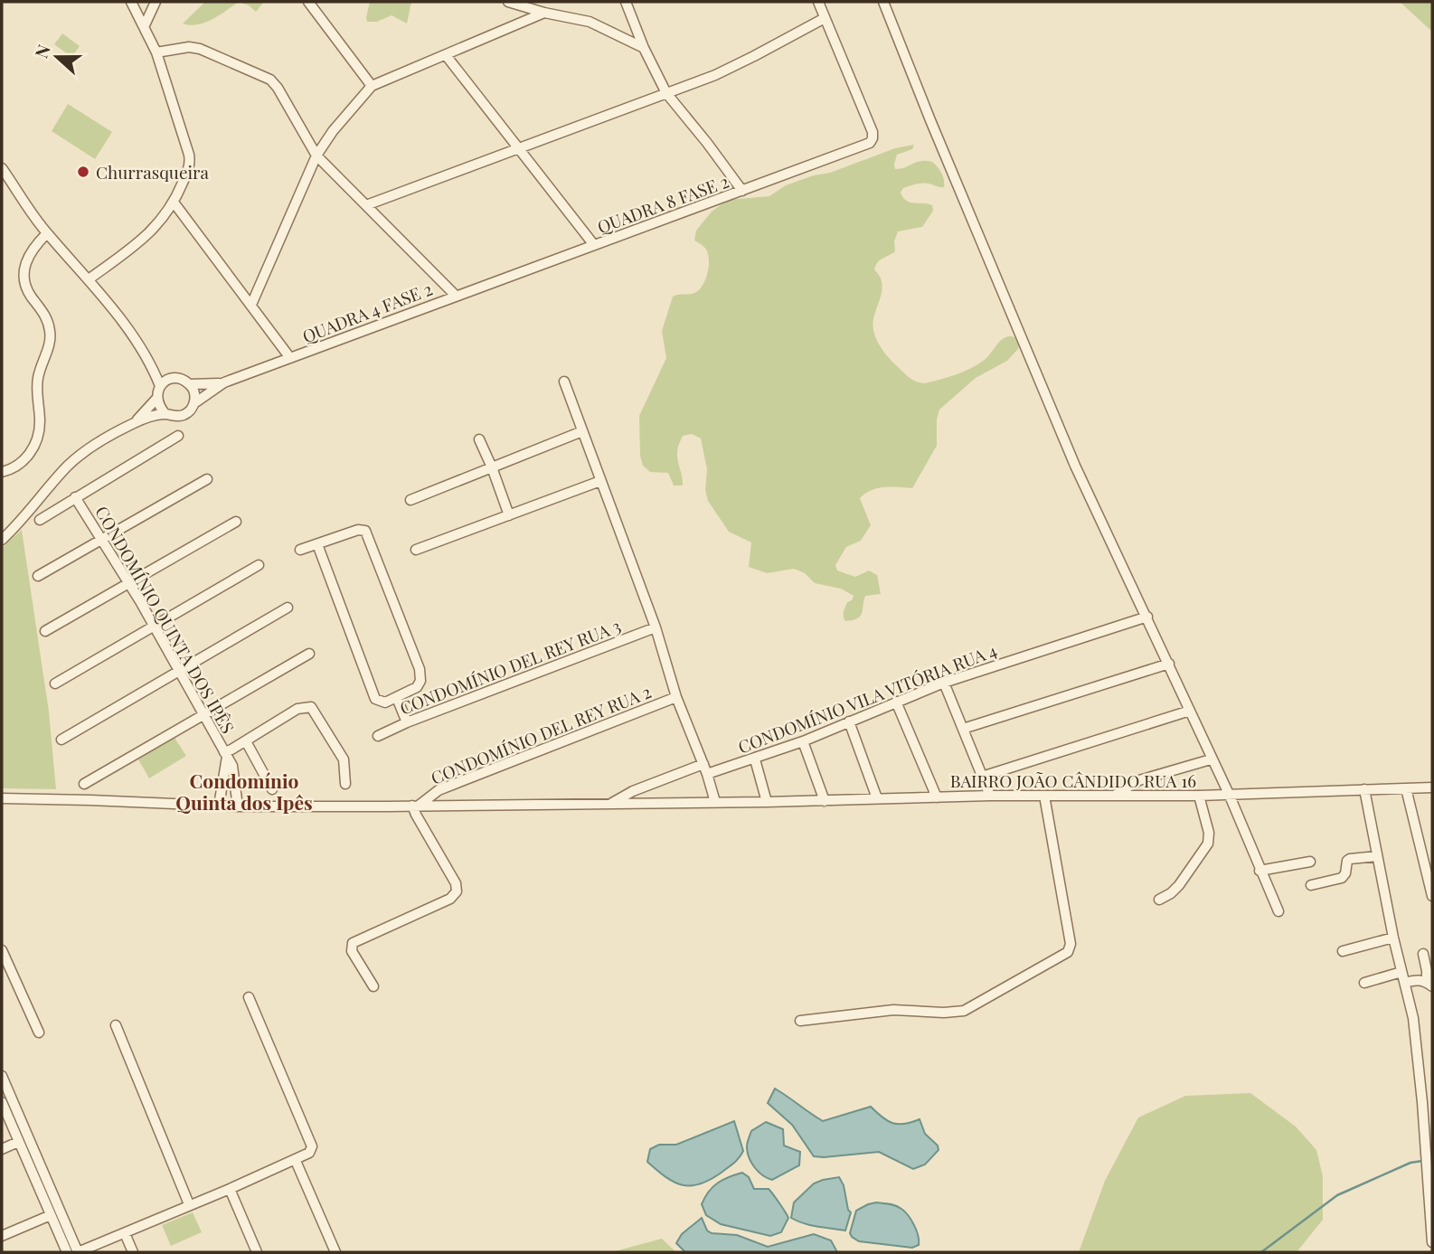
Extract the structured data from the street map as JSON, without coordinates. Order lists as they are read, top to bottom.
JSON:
{
  "streets": {
    "street": [
      "QUADRA 8 FASE 2",
      "QUADRA 4 FASE 2",
      "CONDOMÍNIO QUINTA DOS IPÊS",
      "CONDOMÍNIO DEL REY RUA 3",
      "CONDOMÍNIO VILA VITÓRIA RUA 4",
      "CONDOMÍNIO DEL REY RUA 2",
      "BAIRRO JOÃO CÂNDIDO RUA 16"
    ]
  },
  "crossings": [
    ["QUADRA 8 FASE 2", "QUADRA 4 FASE 2"],
    ["CONDOMÍNIO QUINTA DOS IPÊS", "BAIRRO JOÃO CÂNDIDO RUA 16"],
    ["CONDOMÍNIO DEL REY RUA 2", "BAIRRO JOÃO CÂNDIDO RUA 16"]
  ],
  "districts": ["Condomínio Quinta dos Ipês"],
  "places": ["Churrasqueira"],
  "north": "left"
}
